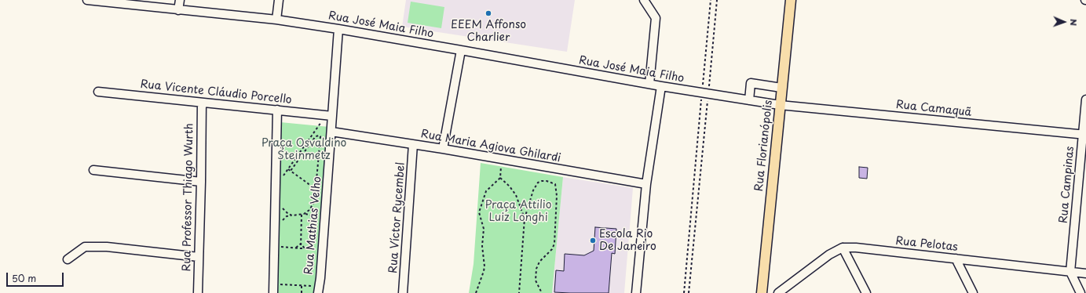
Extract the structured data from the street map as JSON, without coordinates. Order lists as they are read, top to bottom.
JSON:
{
  "streets": {
    "main road": ["Rua Florianópolis"],
    "street": [
      "Rua José Maia Filho",
      "Rua Vicente Cláudio Porcello",
      "Rua Camaquã",
      "Rua Maria Agiova Ghilardi",
      "Rua Campinas",
      "Rua Professor Thiago Wurth",
      "Rua Víctor Rycembel",
      "Rua Mathias Velho",
      "Rua Pelotas"
    ]
  },
  "crossings": [
    ["Rua José Maia Filho", "Rua Camaquã"],
    ["Rua José Maia Filho", "Rua Florianópolis"],
    ["Rua José Maia Filho", "Rua Mathias Velho"],
    ["Rua Vicente Cláudio Porcello", "Rua Professor Thiago Wurth"],
    ["Rua Vicente Cláudio Porcello", "Rua Mathias Velho"],
    ["Rua Camaquã", "Rua Florianópolis"],
    ["Rua Camaquã", "Rua Campinas"],
    ["Rua Maria Agiova Ghilardi", "Rua Víctor Rycembel"],
    ["Rua Maria Agiova Ghilardi", "Rua Mathias Velho"],
    ["Rua Campinas", "Rua Pelotas"]
  ],
  "parks": ["Praça Osvaldino Steinmetz", "Praça Attilio Luiz Longhi"],
  "places": ["EEEM Affonso Charlier", "Escola Rio De Janeiro"],
  "scale_bar": "50 m",
  "north": "right"
}
